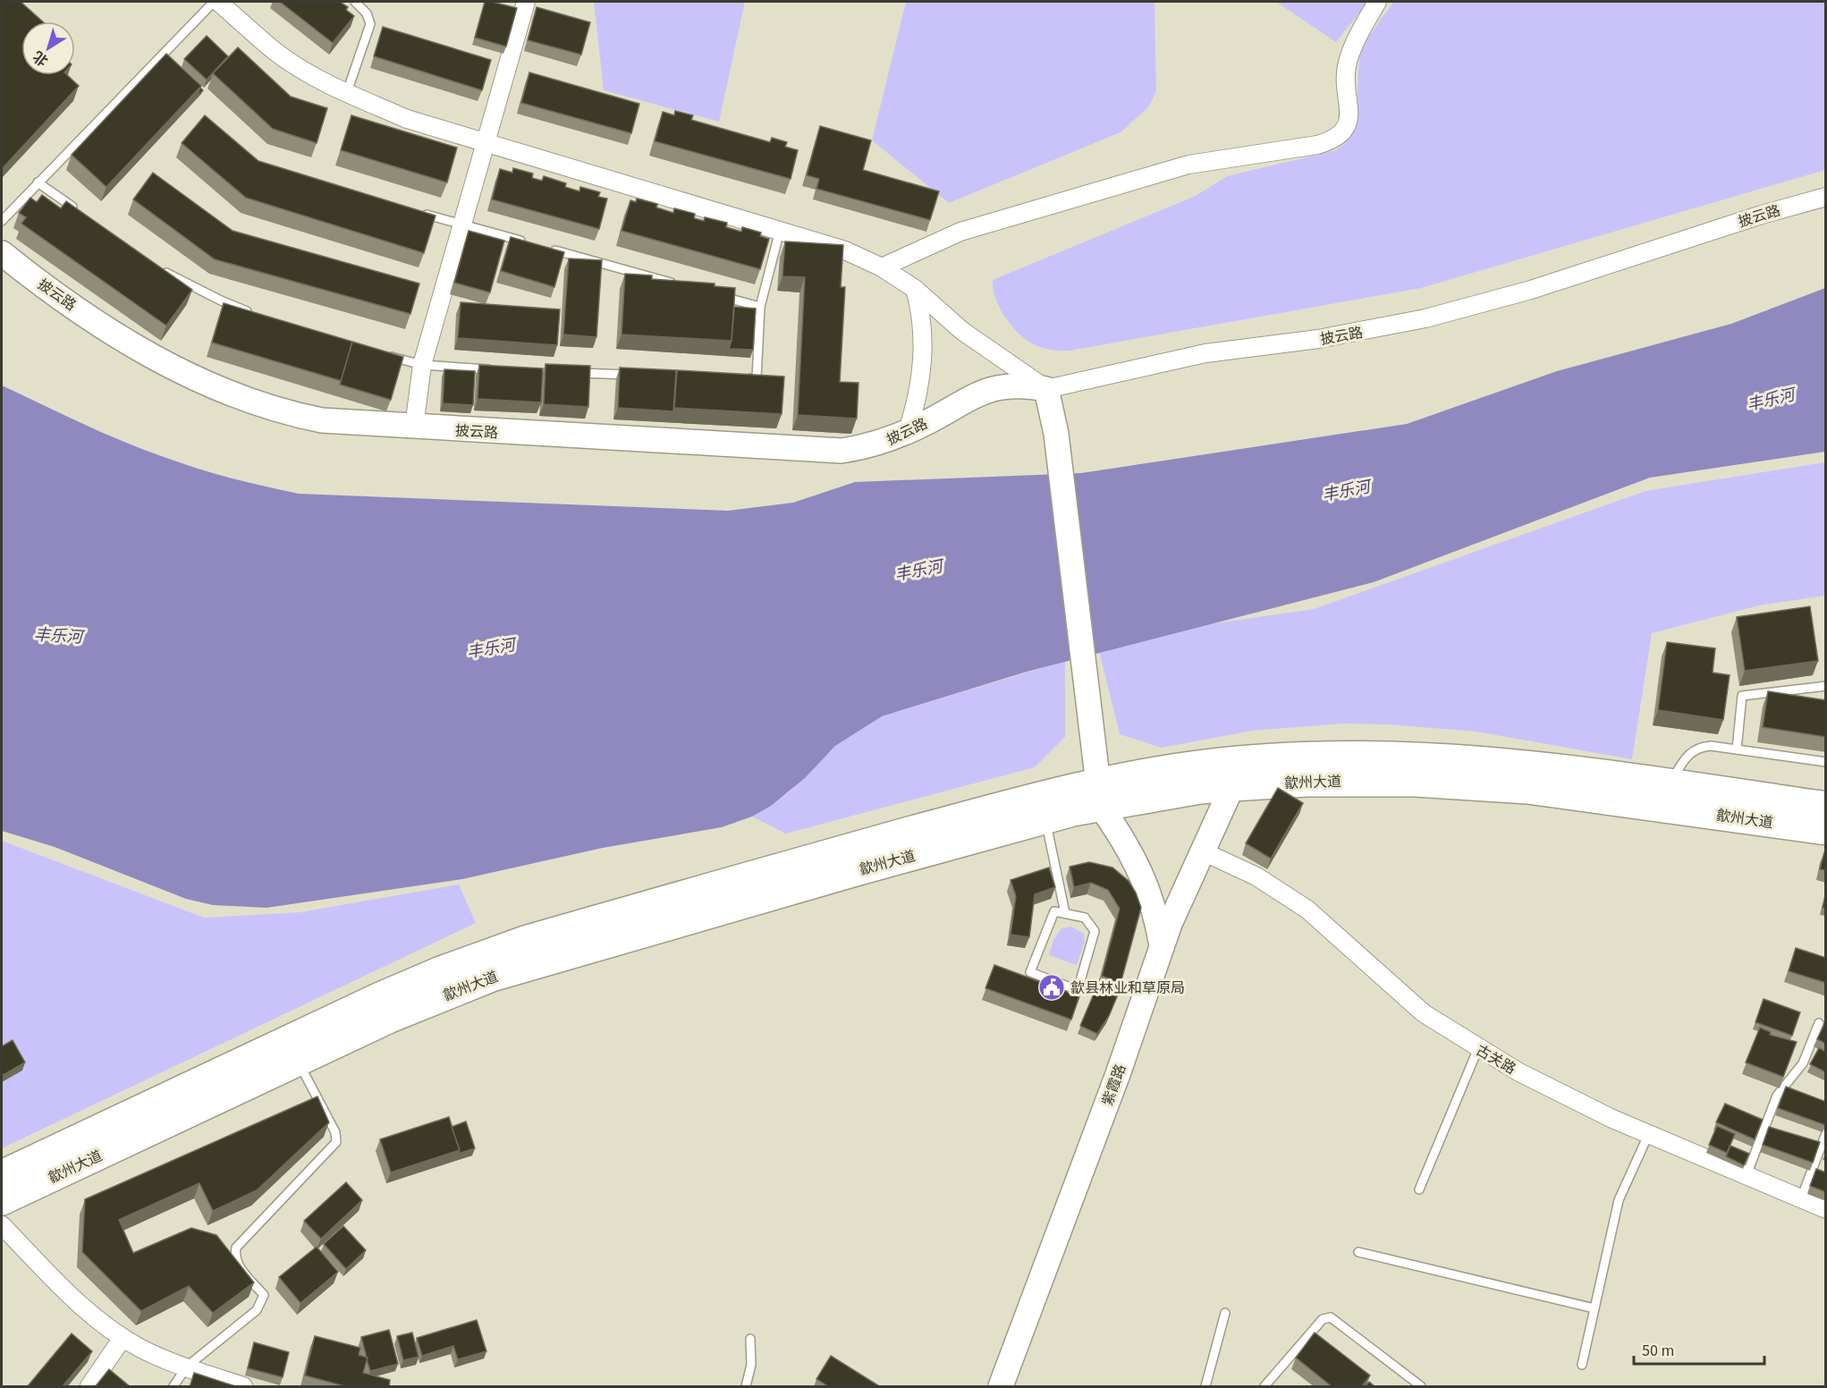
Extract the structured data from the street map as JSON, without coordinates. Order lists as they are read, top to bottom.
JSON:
{
  "streets": {
    "highway": ["歙州大道"],
    "street": ["披云路", "古关路", "紫霞路"]
  },
  "crossings": [
    ["歙州大道", "紫霞路"],
    ["古关路", "紫霞路"]
  ],
  "water": ["丰乐河"],
  "places": {
    "public building": ["歙县林业和草原局"]
  },
  "scale_bar": "50 m",
  "north": "bottom left"
}
